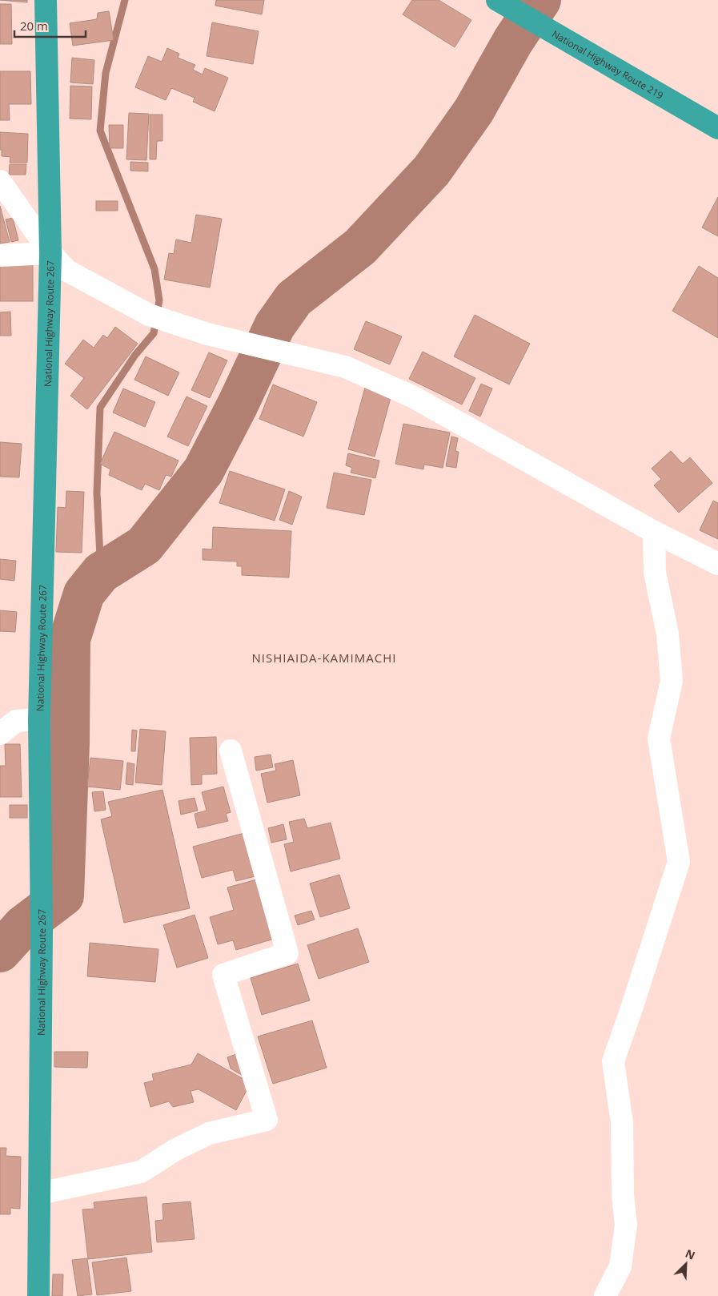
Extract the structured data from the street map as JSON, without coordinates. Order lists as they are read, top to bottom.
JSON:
{
  "streets": {
    "highway": ["National Highway Route 219", "National Highway Route 267"]
  },
  "districts": ["NISHIAIDA-KAMIMACHI"],
  "scale_bar": "20 m",
  "north": "top right"
}
